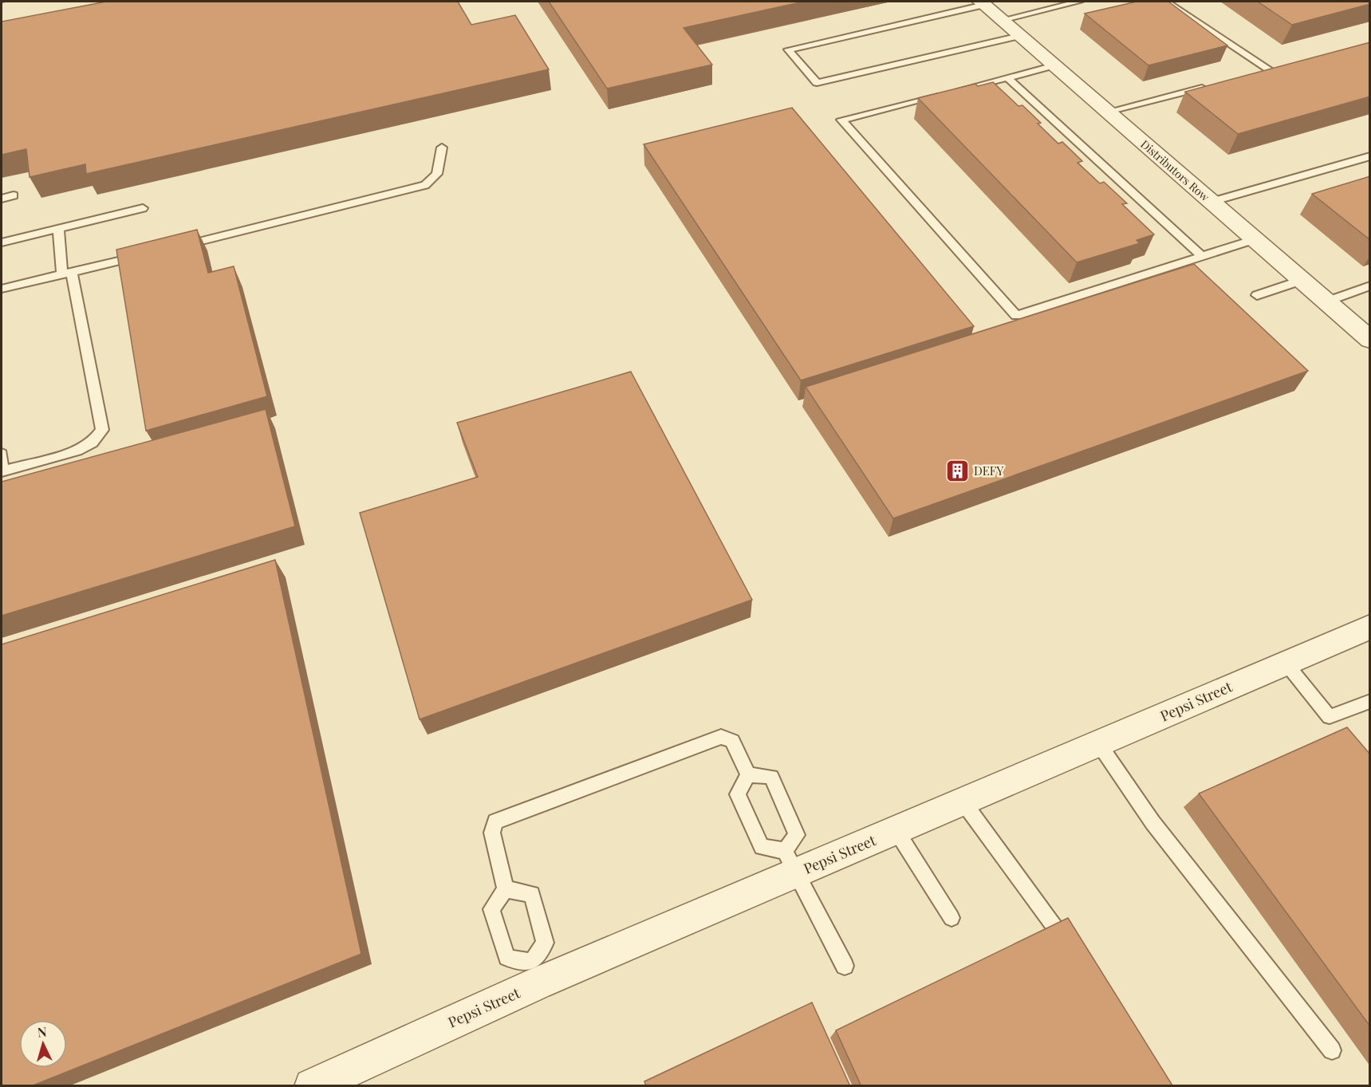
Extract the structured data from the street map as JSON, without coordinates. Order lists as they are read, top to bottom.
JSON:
{
  "streets": {
    "street": ["Distributors Row", "Pepsi Street"]
  },
  "places": {
    "building": ["DEFY"]
  },
  "north": "top"
}
